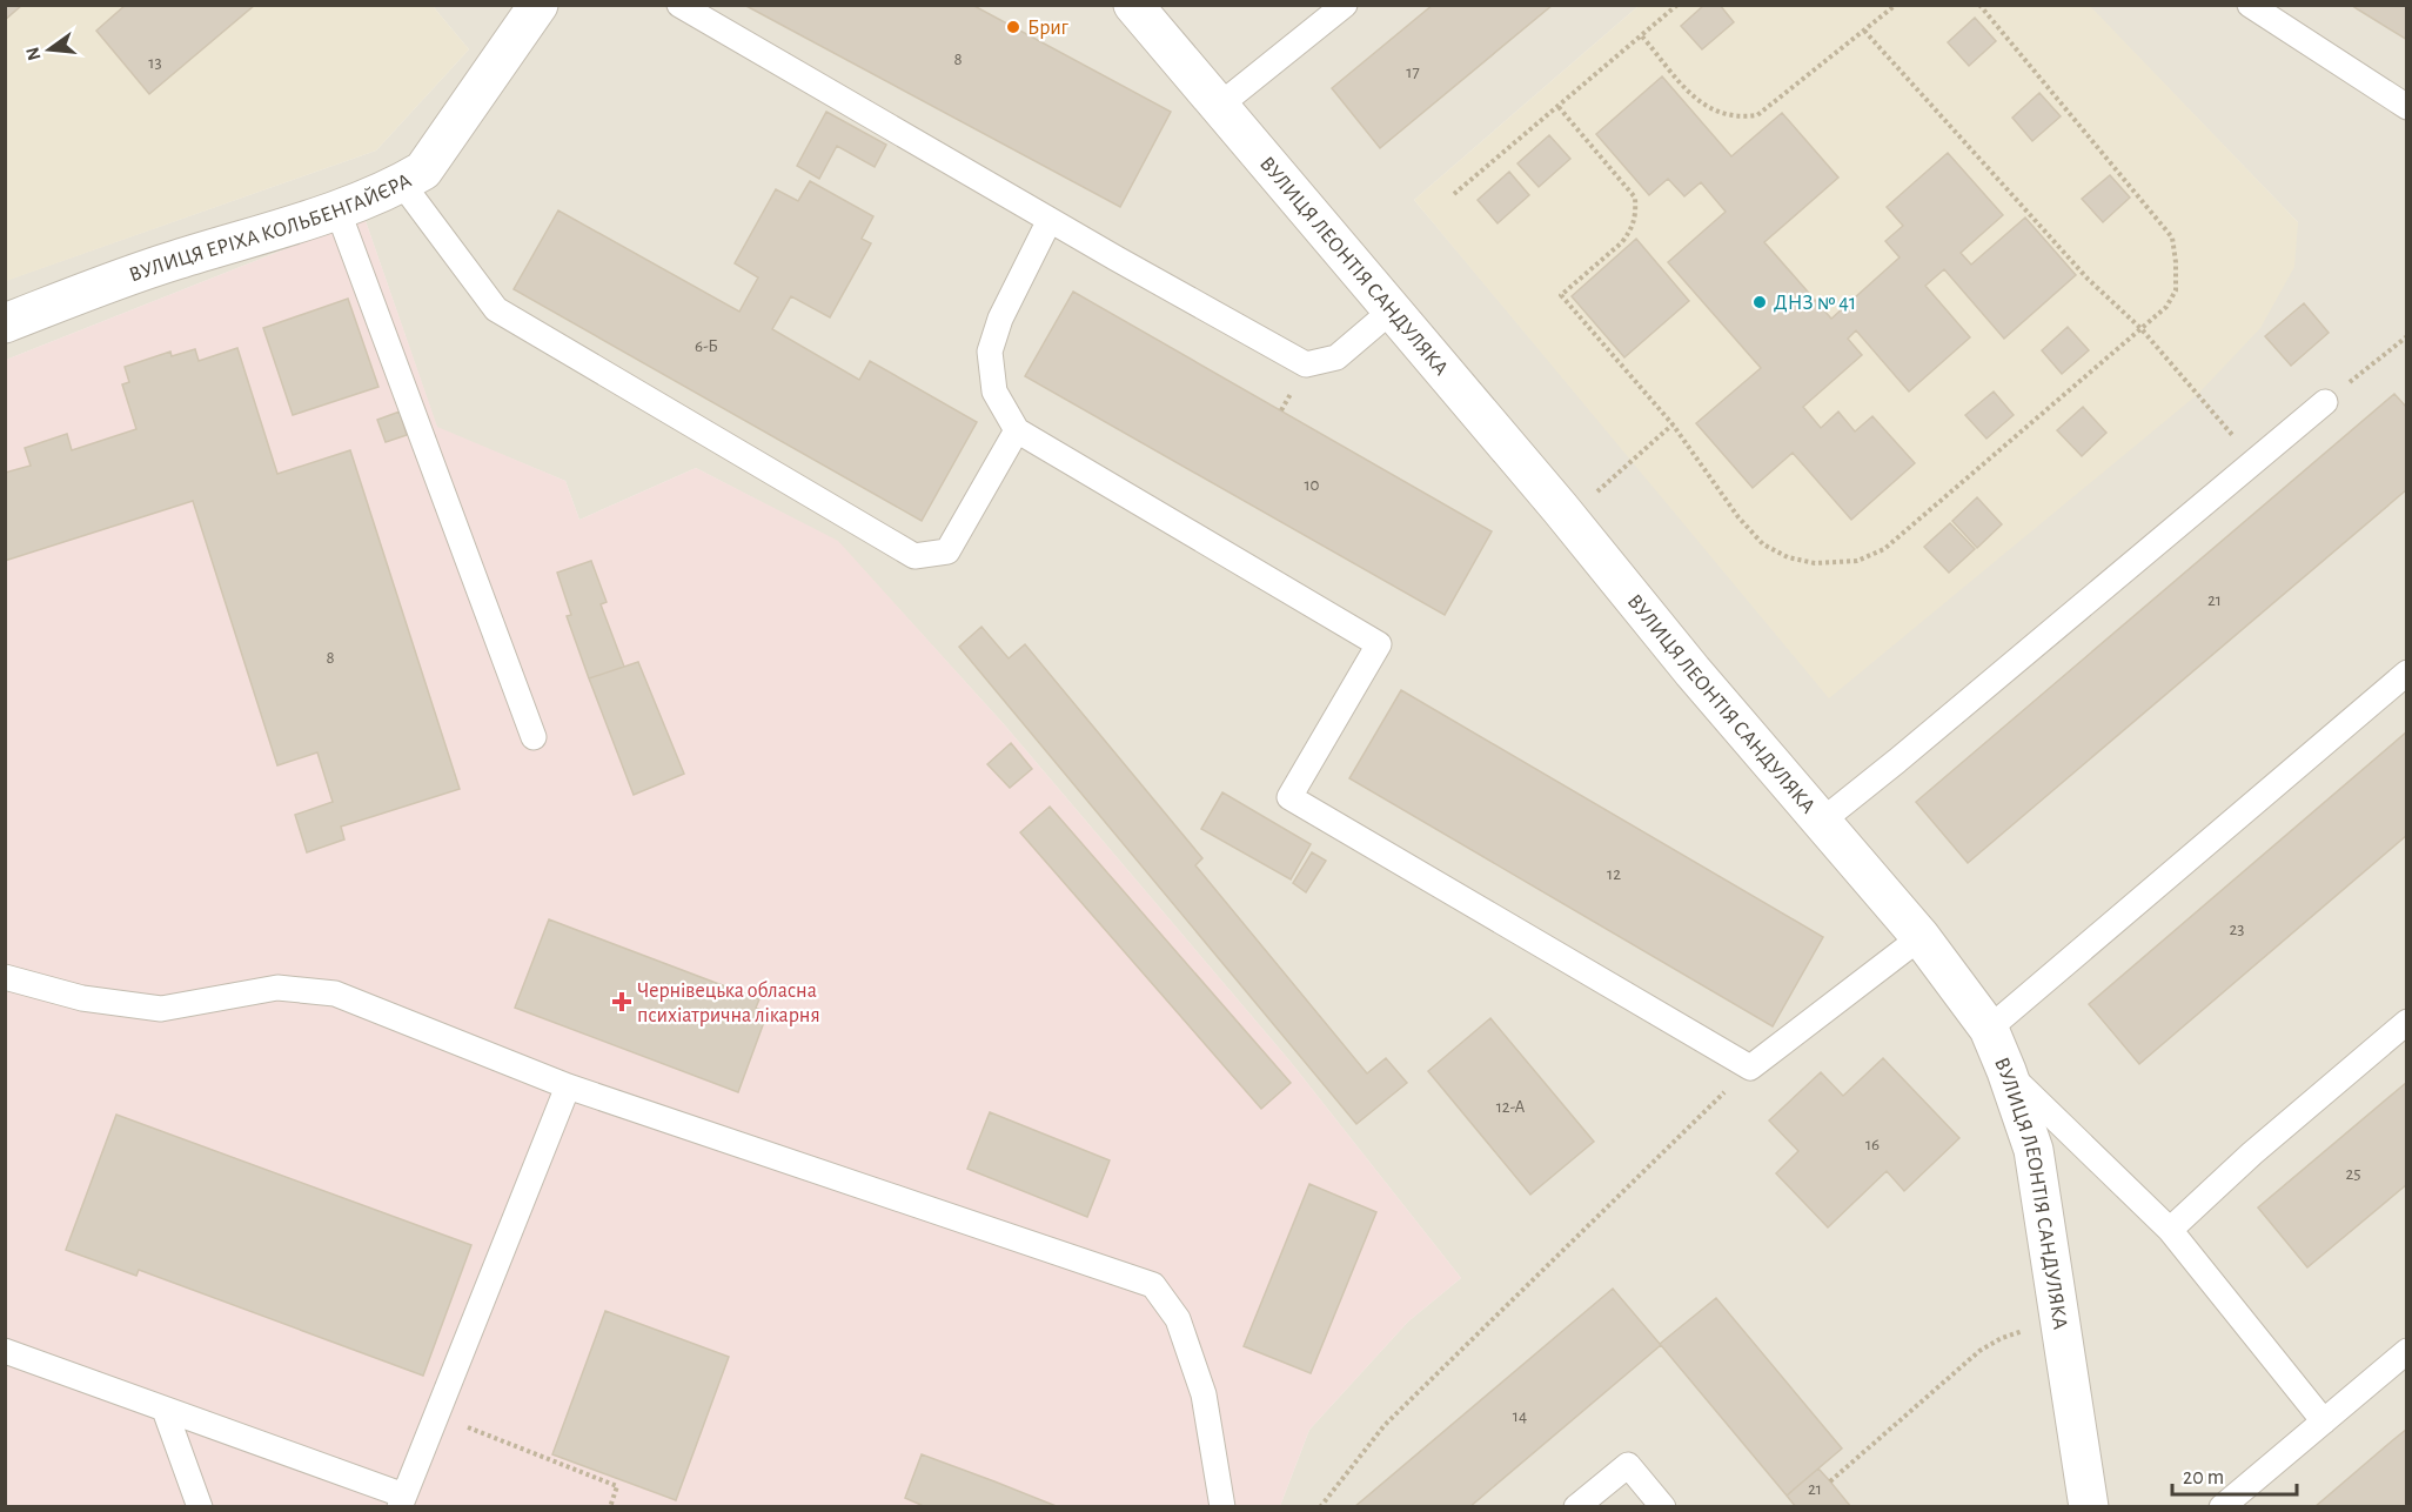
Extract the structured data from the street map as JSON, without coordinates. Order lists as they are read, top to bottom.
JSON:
{
  "streets": {
    "street": ["ВУЛИЦЯ ЕРІХА КОЛЬБЕНГАЙЄРА", "ВУЛИЦЯ ЛЕОНТІЯ САНДУЛЯКА"]
  },
  "places": {
    "other": ["Бриг", "ДНЗ № 41"],
    "health": ["Чернівецька обласна психіатрична лікарня"]
  },
  "house_numbers": [
    "8",
    "13",
    "17",
    "6-Б",
    "10",
    "21",
    "8",
    "12",
    "23",
    "12-А",
    "16",
    "25",
    "14",
    "21"
  ],
  "scale_bar": "20 m",
  "north": "left"
}
